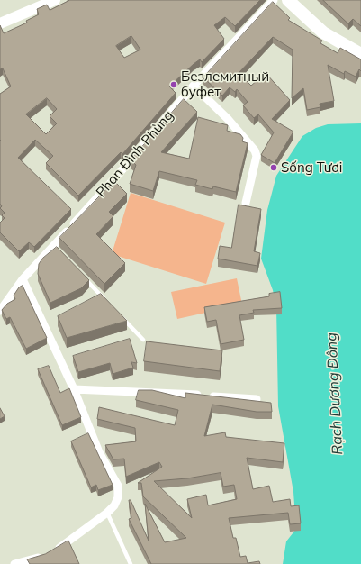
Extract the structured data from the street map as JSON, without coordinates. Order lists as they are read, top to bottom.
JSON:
{
  "streets": {
    "street": ["Phan Đình Phùng"]
  },
  "water": ["Rạch Dương Đông"],
  "places": ["Безлемитный буфет", "Sống Tươi"]
}
